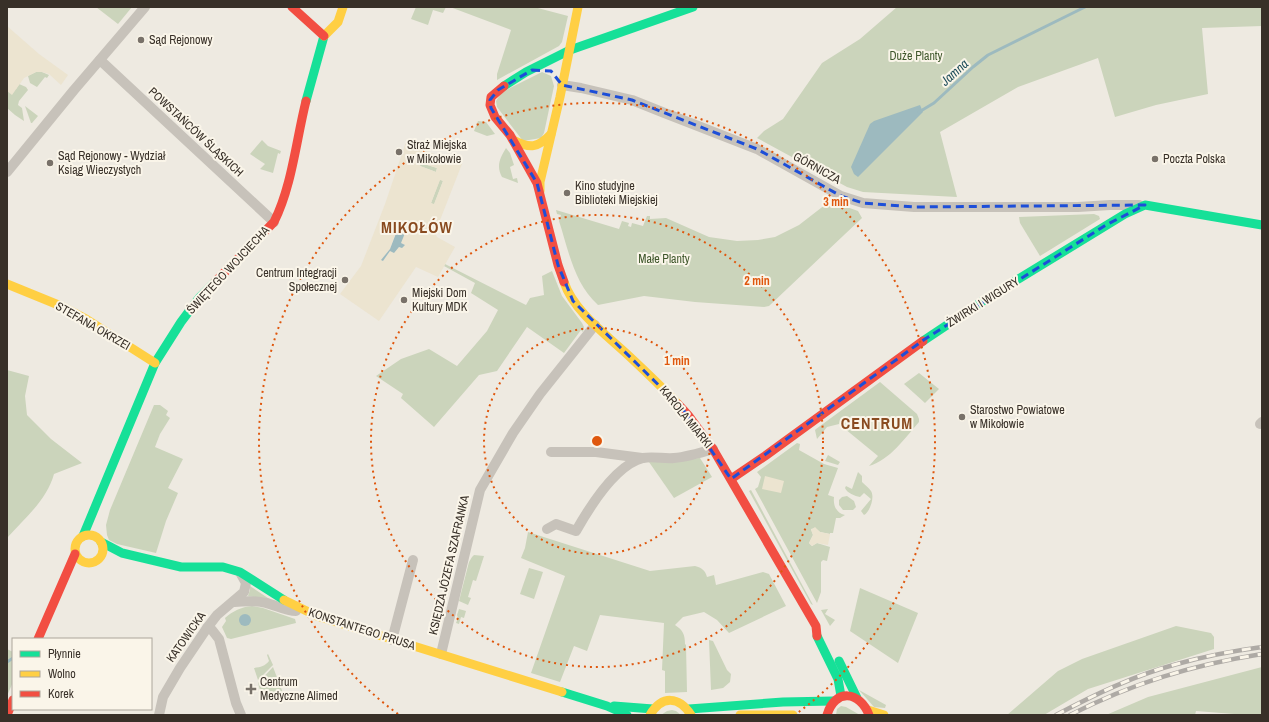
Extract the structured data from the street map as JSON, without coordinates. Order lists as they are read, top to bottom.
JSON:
{
  "streets": {
    "street": [
      "POWSTAŃCÓW ŚLĄSKICH",
      "GÓRNICZA",
      "ŚWIĘTEGO WOJCIECHA",
      "ŻWIRKI I WIGURY",
      "STEFANA OKRZEI",
      "KAROLA MIARKI",
      "KSIĘDZA JÓZEFA SZAFRANKA",
      "KONSTANTEGO PRUSA",
      "KATOWICKA"
    ]
  },
  "crossings": [
    ["POWSTAŃCÓW ŚLĄSKICH", "ŚWIĘTEGO WOJCIECHA"],
    ["GÓRNICZA", "ŻWIRKI I WIGURY"],
    ["GÓRNICZA", "KAROLA MIARKI"],
    ["ŚWIĘTEGO WOJCIECHA", "STEFANA OKRZEI"],
    ["ŚWIĘTEGO WOJCIECHA", "KONSTANTEGO PRUSA"],
    ["ŻWIRKI I WIGURY", "KAROLA MIARKI"],
    ["KAROLA MIARKI", "KSIĘDZA JÓZEFA SZAFRANKA"],
    ["KSIĘDZA JÓZEFA SZAFRANKA", "KONSTANTEGO PRUSA"],
    ["KONSTANTEGO PRUSA", "KATOWICKA"]
  ],
  "districts": ["MIKOŁÓW", "CENTRUM"],
  "water": ["Jamna"],
  "parks": ["Duże Planty", "Małe Planty"],
  "places": {
    "other": [
      "Sąd Rejonowy",
      "Straż Miejska w Mikołowie",
      "Poczta Polska",
      "Sąd Rejonowy - Wydział Ksiąg Wieczystych",
      "Kino studyjne Biblioteki Miejskiej",
      "Centrum Integracji Społecznej",
      "Miejski Dom Kultury MDK",
      "Starostwo Powiatowe w Mikołowie"
    ],
    "health": ["Centrum Medyczne Alimed"]
  },
  "legend": ["Płynnie", "Wolno", "Korek"],
  "rings": ["3 min", "2 min", "1 min"]
}
